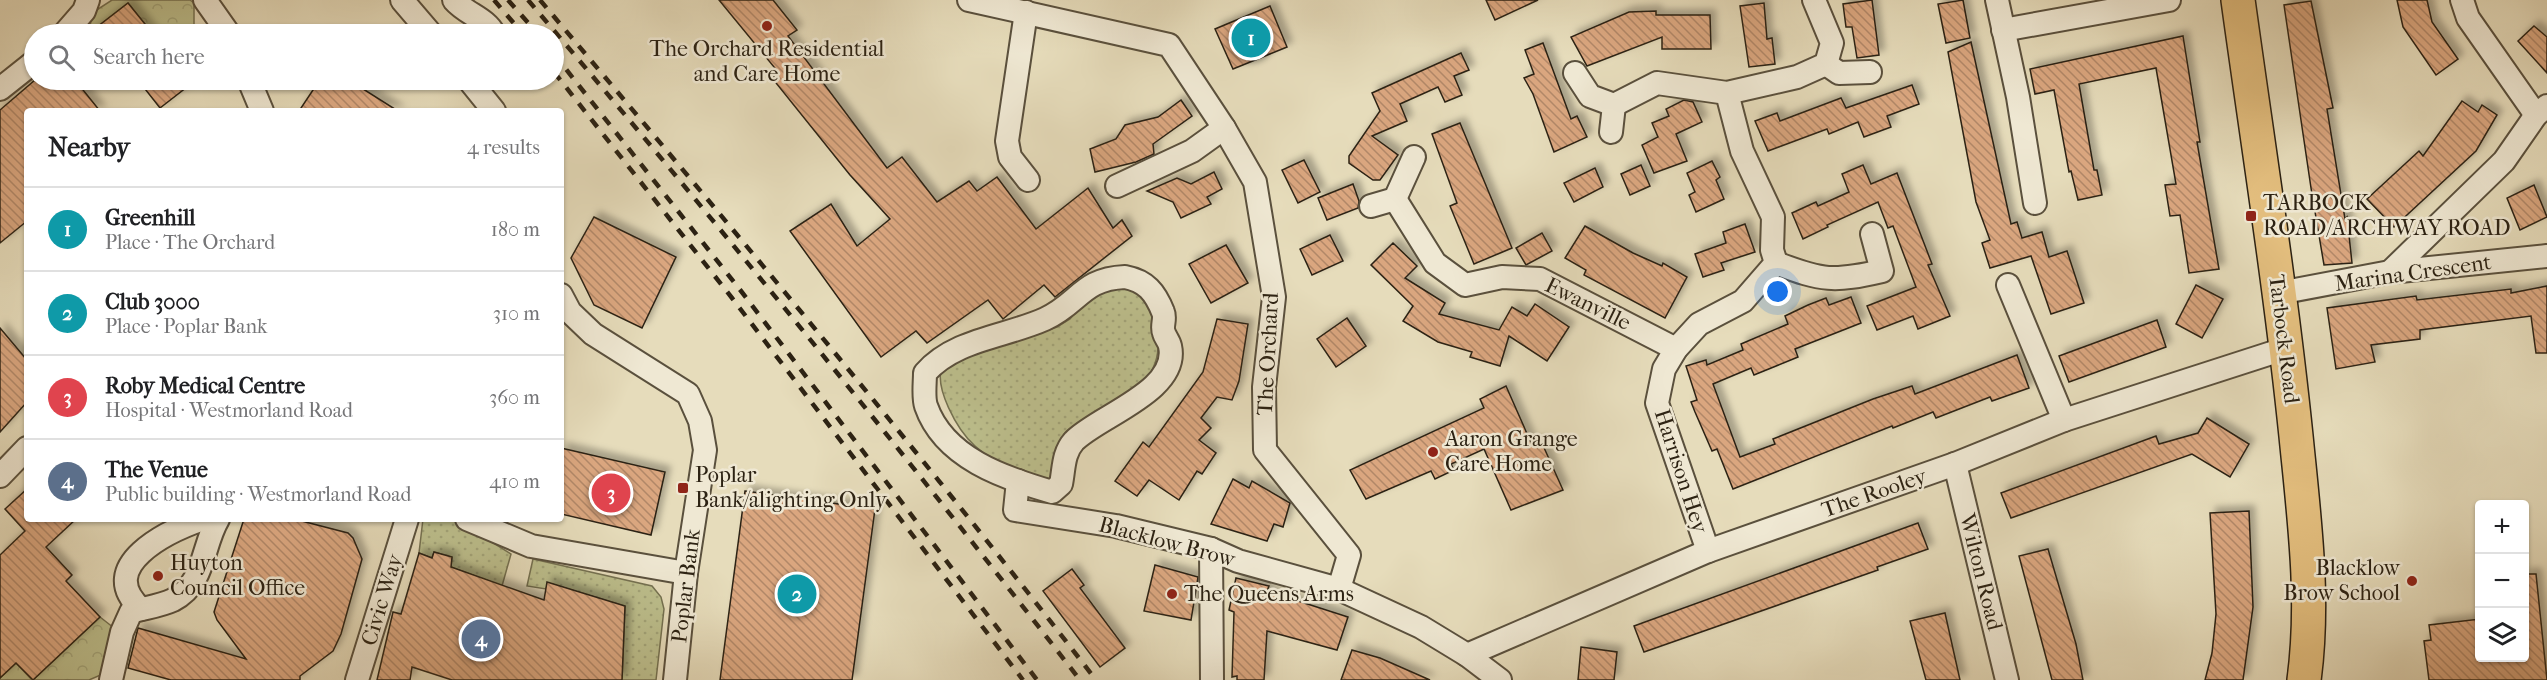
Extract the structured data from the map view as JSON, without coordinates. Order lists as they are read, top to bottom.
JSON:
{
  "streets": {
    "main road": ["Tarbock Road"],
    "street": [
      "Marina Crescent",
      "Ewanville",
      "The Orchard",
      "Harrison Hey",
      "The Rooley",
      "Blacklow Brow",
      "Wilton Road",
      "Poplar Bank",
      "Civic Way"
    ]
  },
  "crossings": [
    ["Marina Crescent", "Tarbock Road"],
    ["Ewanville", "Harrison Hey"],
    ["Tarbock Road", "The Rooley"],
    ["The Orchard", "Blacklow Brow"],
    ["Harrison Hey", "The Rooley"],
    ["The Rooley", "Blacklow Brow"],
    ["The Rooley", "Wilton Road"]
  ],
  "places": {
    "other": [
      "The Orchard Residential and Care Home",
      "Aaron Grange Care Home",
      "Huyton Council Office",
      "Blacklow Brow School",
      "The Queens Arms"
    ],
    "transit": ["TARBOCK ROAD/ARCHWAY ROAD", "Poplar Bank/alighting Only"]
  },
  "page": {
    "pins": [
      "1",
      "3",
      "2",
      "4"
    ],
    "search": "Search here",
    "heading": ["Nearby", "4 results"],
    "list": [
      {
        "mark": "1",
        "name": "Greenhill",
        "note": "Place · The Orchard",
        "value": "180 m"
      },
      {
        "mark": "2",
        "name": "Club 3000",
        "note": "Place · Poplar Bank",
        "value": "310 m"
      },
      {
        "mark": "3",
        "name": "Roby Medical Centre",
        "note": "Hospital · Westmorland Road",
        "value": "360 m"
      },
      {
        "mark": "4",
        "name": "The Venue",
        "note": "Public building · Westmorland Road",
        "value": "410 m"
      }
    ],
    "map_buttons": ["+", "−"]
  }
}
